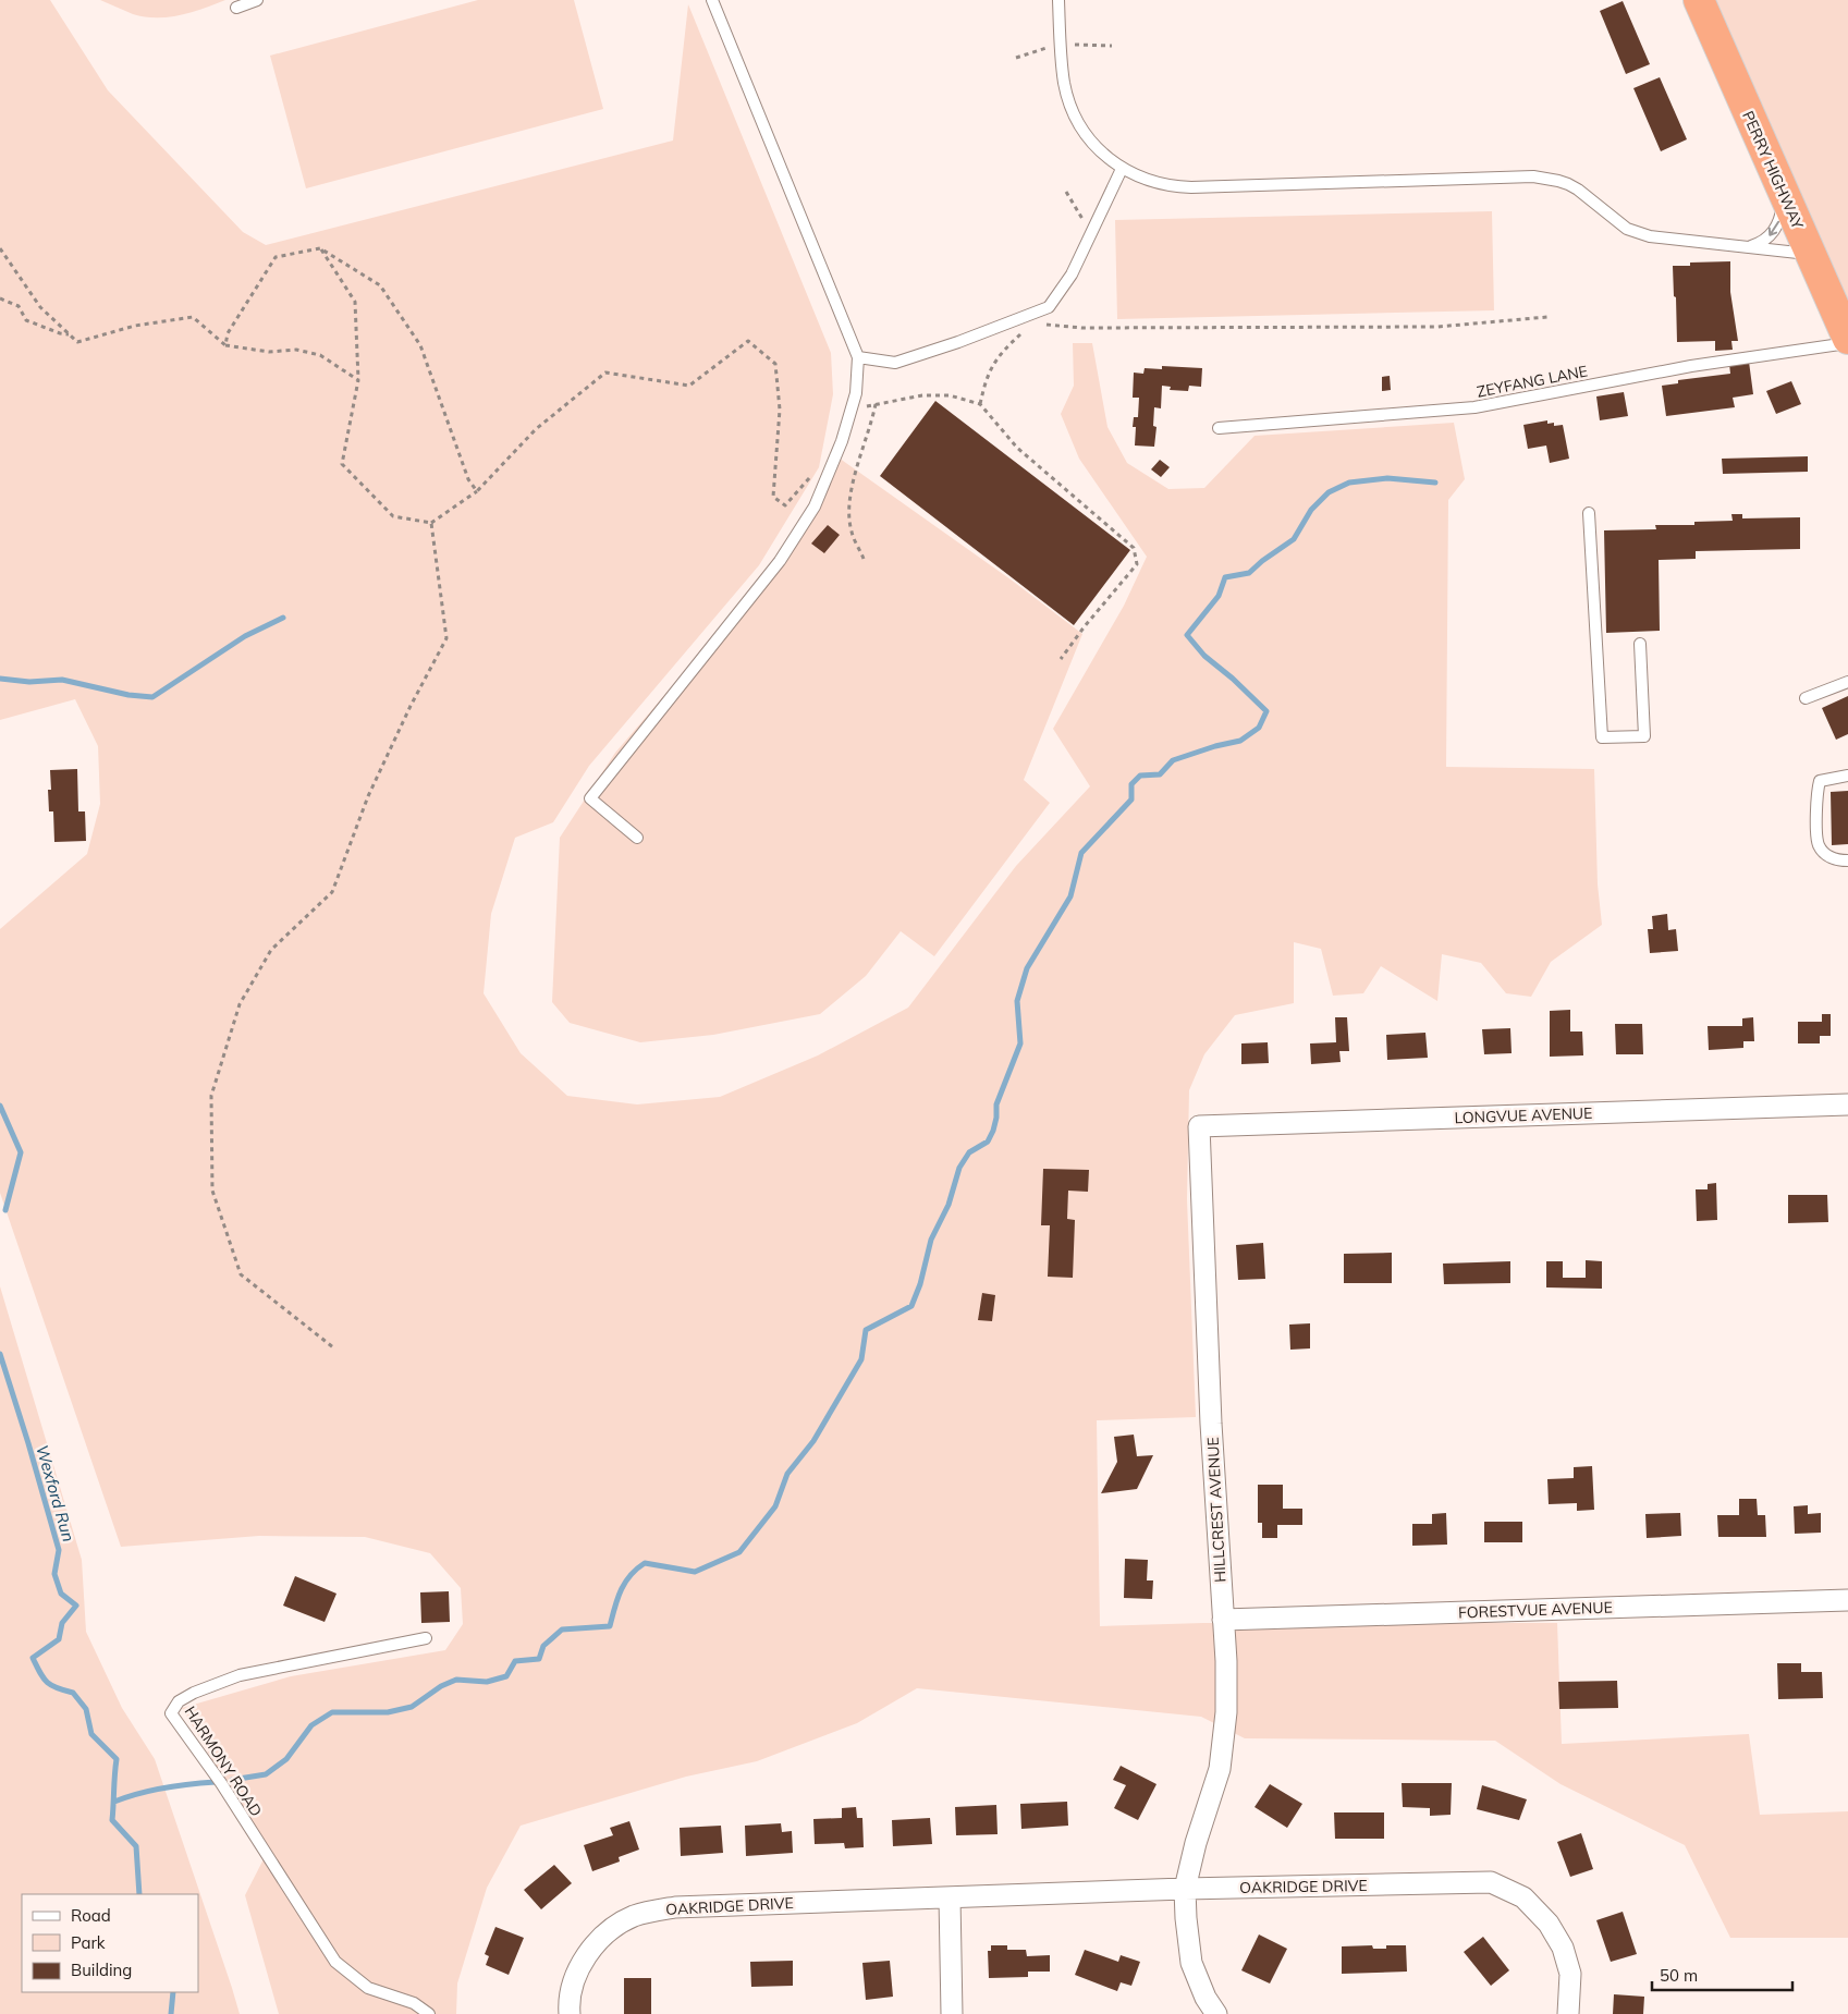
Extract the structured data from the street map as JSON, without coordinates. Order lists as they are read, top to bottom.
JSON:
{
  "streets": {
    "highway": ["PERRY HIGHWAY"],
    "street": [
      "LONGVUE AVENUE",
      "HILLCREST AVENUE",
      "FORESTVUE AVENUE",
      "OAKRIDGE DRIVE"
    ],
    "lane": ["ZEYFANG LANE", "HARMONY ROAD"]
  },
  "crossings": [
    ["LONGVUE AVENUE", "HILLCREST AVENUE"],
    ["HILLCREST AVENUE", "FORESTVUE AVENUE"],
    ["HILLCREST AVENUE", "OAKRIDGE DRIVE"]
  ],
  "water": ["Wexford Run"],
  "legend": ["Road", "Park", "Building"],
  "scale_bar": "50 m"
}
